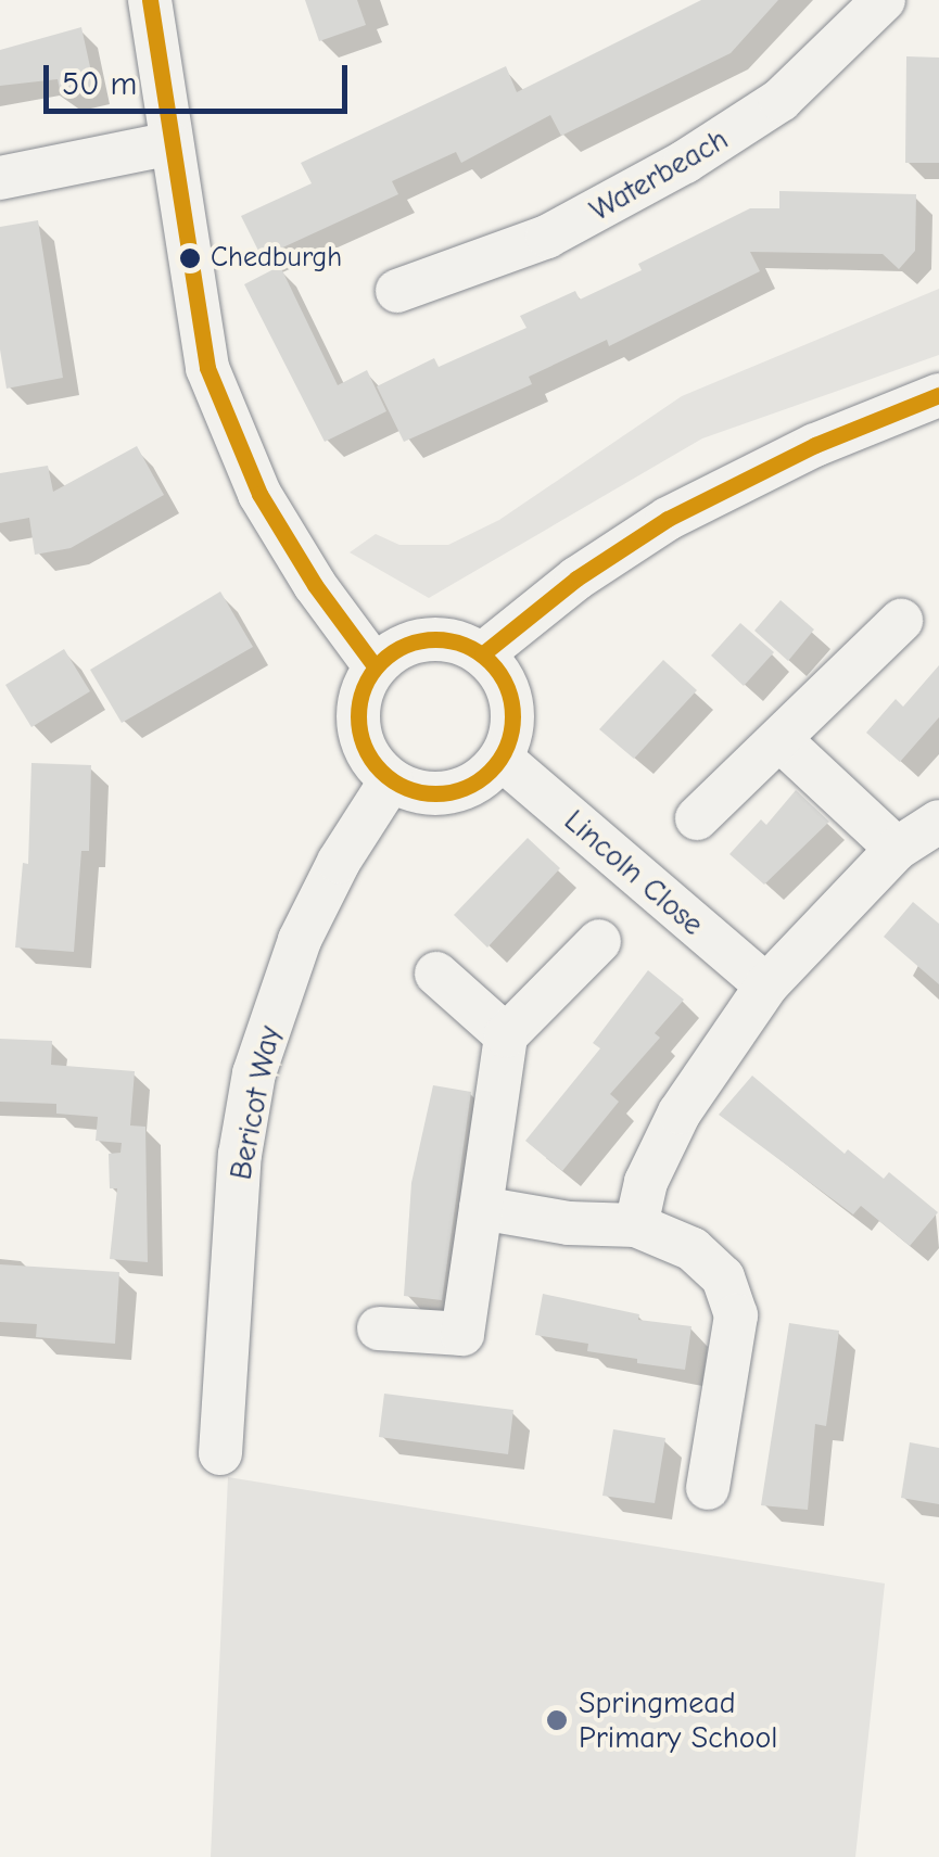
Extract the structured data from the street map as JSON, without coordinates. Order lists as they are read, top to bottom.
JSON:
{
  "streets": {
    "street": ["Waterbeach", "Lincoln Close", "Bericot Way"]
  },
  "crossings": [
    ["Lincoln Close", "Bericot Way"]
  ],
  "places": ["Chedburgh", "Springmead Primary School"],
  "scale_bar": "50 m"
}
